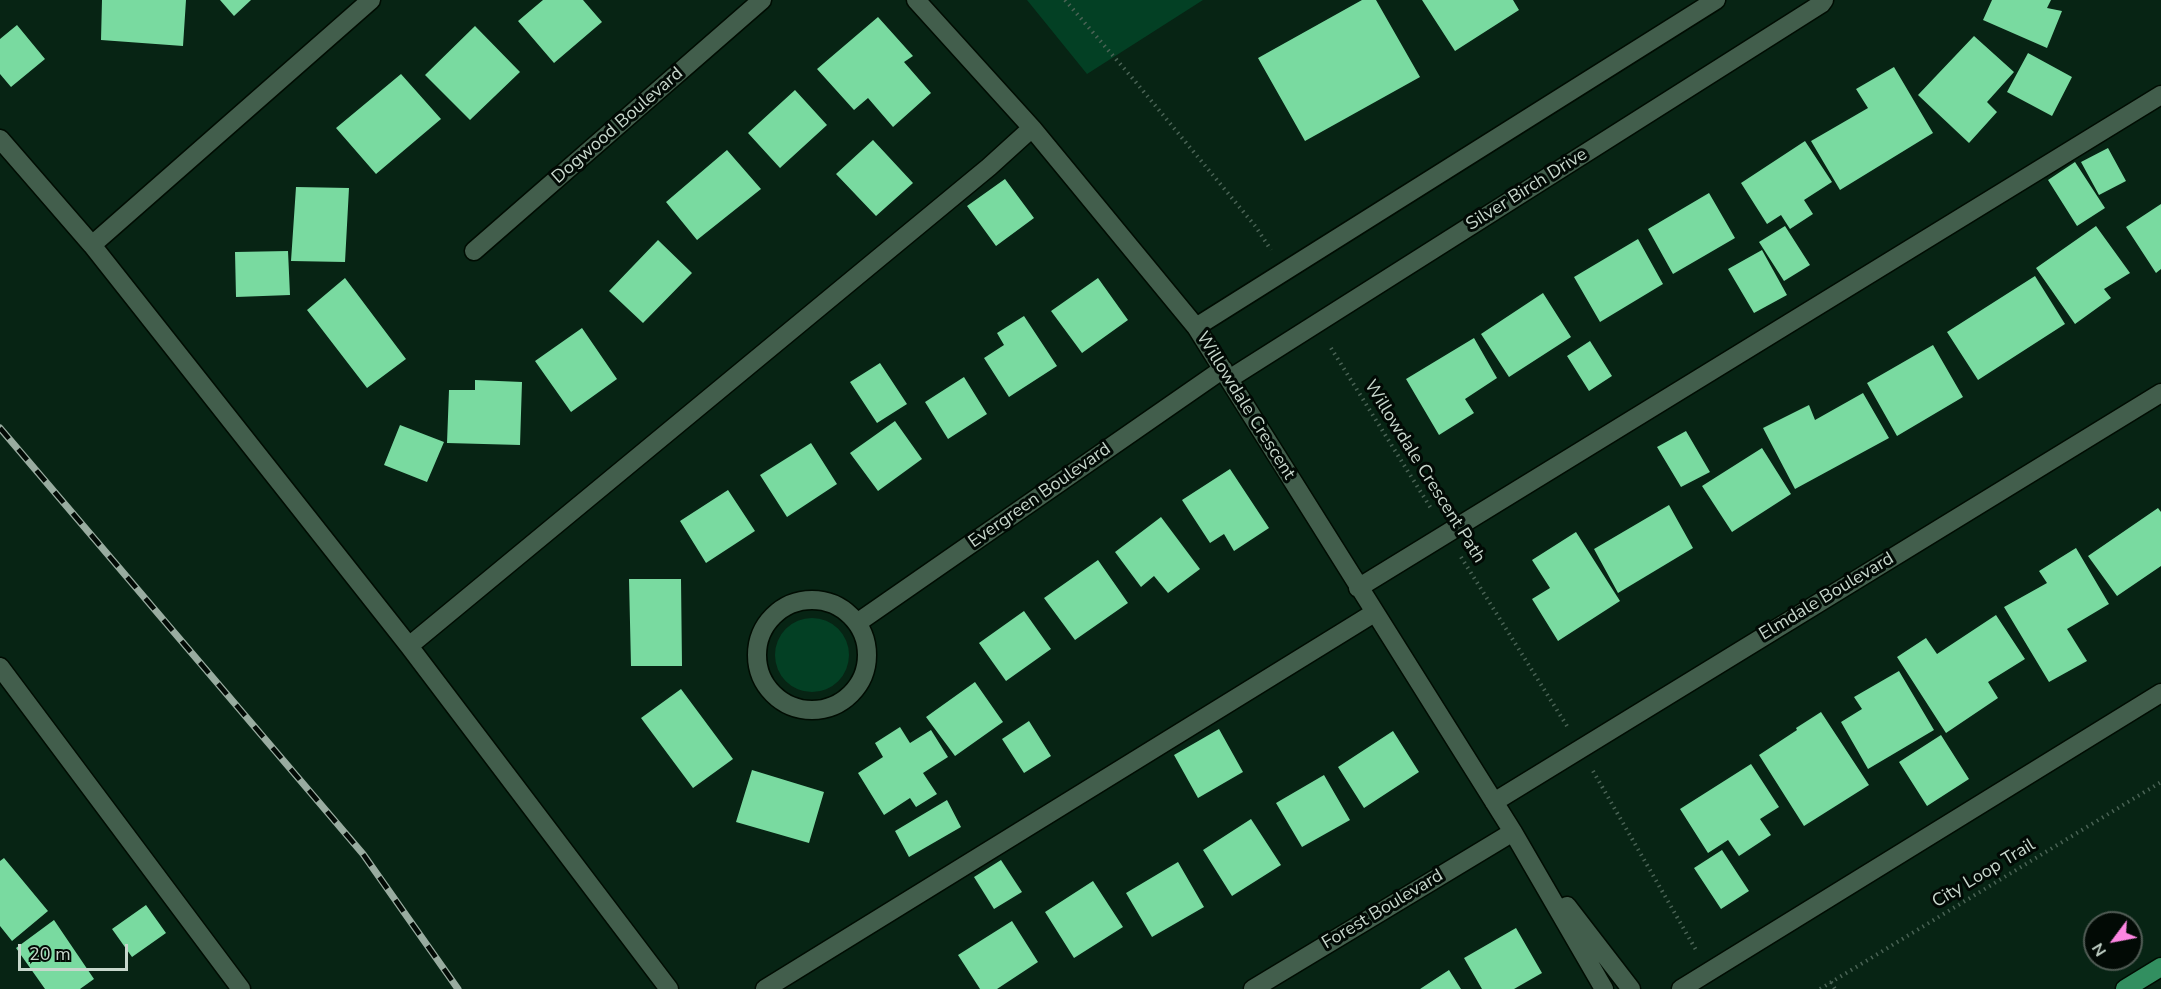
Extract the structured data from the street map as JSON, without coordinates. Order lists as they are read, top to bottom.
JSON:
{
  "streets": {
    "street": [
      "Dogwood Boulevard",
      "Silver Birch Drive",
      "Willowdale Crescent",
      "Evergreen Boulevard",
      "Elmdale Boulevard",
      "Forest Boulevard"
    ],
    "path": ["Willowdale Crescent Path", "City Loop Trail"]
  },
  "crossings": [
    ["Silver Birch Drive", "Willowdale Crescent"],
    ["Silver Birch Drive", "Willowdale Crescent Path"],
    ["Silver Birch Drive", "Evergreen Boulevard"],
    ["Willowdale Crescent", "Evergreen Boulevard"],
    ["Willowdale Crescent", "Elmdale Boulevard"],
    ["Willowdale Crescent", "Forest Boulevard"],
    ["Willowdale Crescent Path", "Elmdale Boulevard"]
  ],
  "scale_bar": "20 m",
  "north": "bottom left"
}
